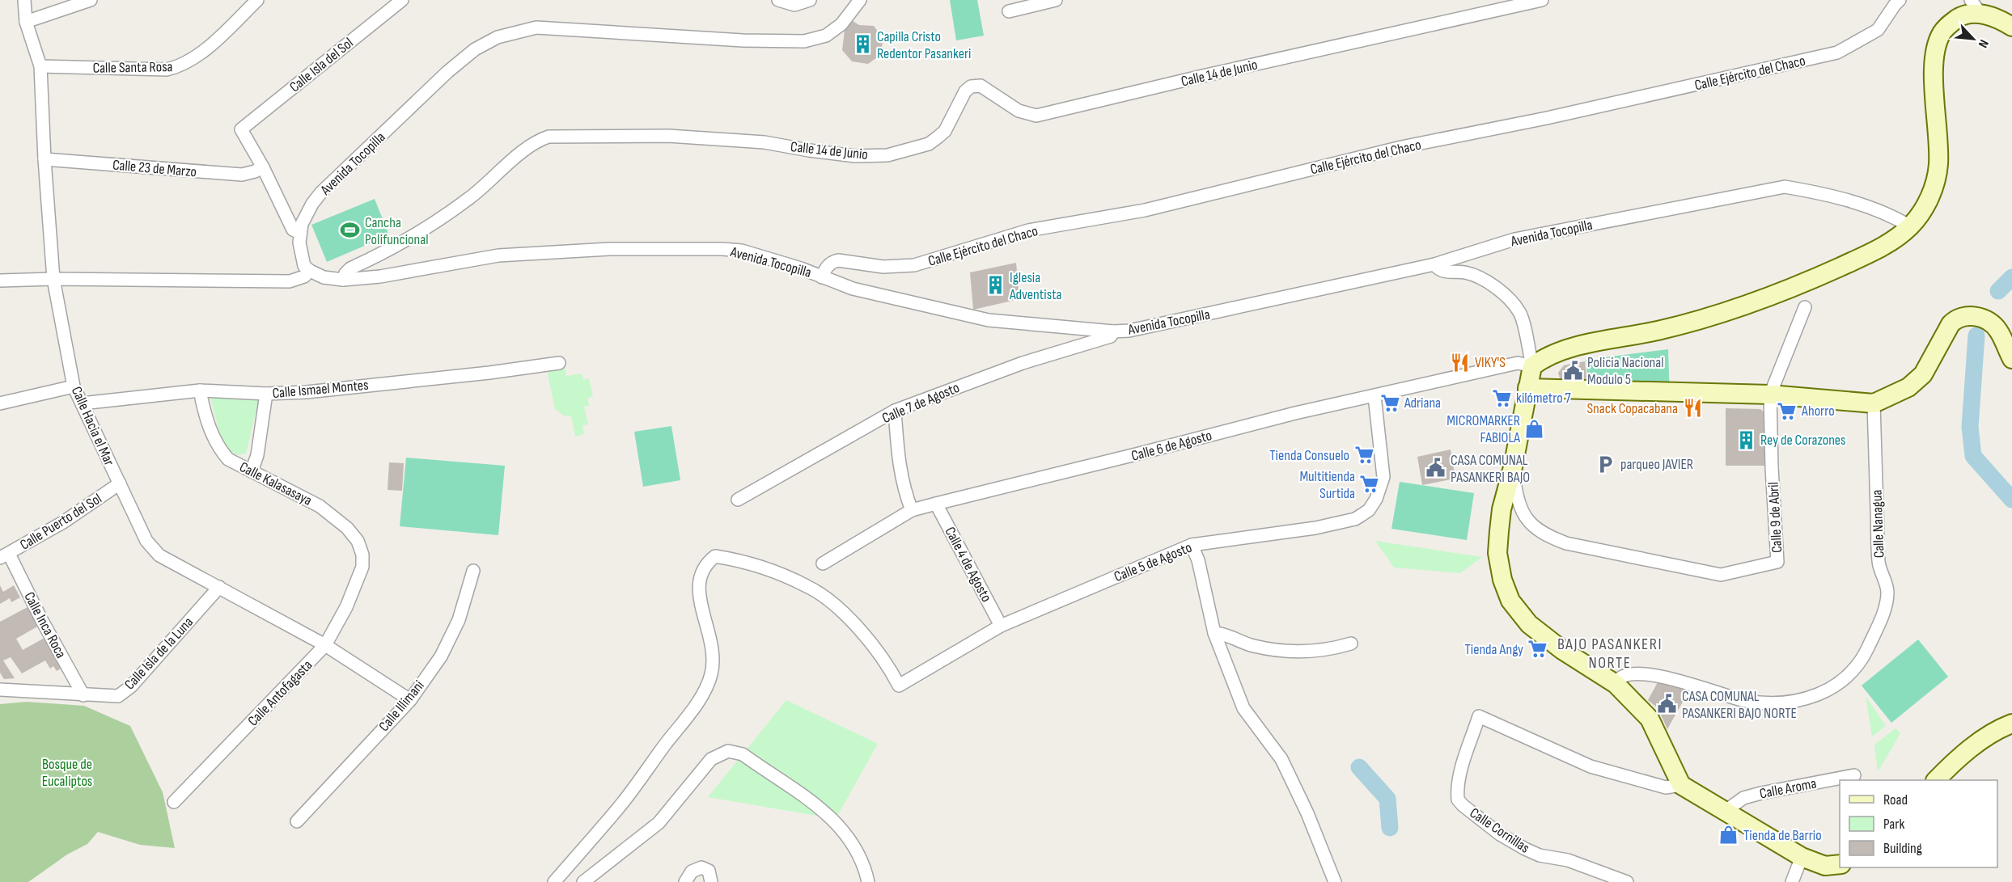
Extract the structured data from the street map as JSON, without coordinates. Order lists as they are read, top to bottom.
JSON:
{
  "streets": {
    "street": [
      "Calle Isla del Sol",
      "Calle Santa Rosa",
      "Calle 14 de Junio",
      "Calle Ejército del Chaco",
      "Avenida Tocopilla",
      "Calle 23 de Marzo",
      "Calle Ismael Montes",
      "Calle 7 de Agosto",
      "Calle Hacia el Mar",
      "Calle 6 de Agosto",
      "Calle Kalasasaya",
      "Calle 9 de Abril",
      "Calle Puerto del Sol",
      "Calle Nanagua",
      "Calle 5 de Agosto",
      "Calle 4 de Agosto",
      "Calle Inca Roca",
      "Calle Isla de la Luna",
      "Calle Antofagasta",
      "Calle Illimani",
      "Calle Aroma",
      "Calle Cornillas"
    ]
  },
  "crossings": [
    ["Calle Isla del Sol", "Calle 23 de Marzo"],
    ["Calle Santa Rosa", "Calle Hacia el Mar"],
    ["Calle 14 de Junio", "Avenida Tocopilla"],
    ["Calle Ejército del Chaco", "Avenida Tocopilla"],
    ["Avenida Tocopilla", "Calle 7 de Agosto"],
    ["Calle 23 de Marzo", "Calle Hacia el Mar"],
    ["Calle Ismael Montes", "Calle Hacia el Mar"],
    ["Calle Ismael Montes", "Calle Kalasasaya"],
    ["Calle Hacia el Mar", "Calle Puerto del Sol"],
    ["Calle Hacia el Mar", "Calle Isla de la Luna"],
    ["Calle Hacia el Mar", "Calle Antofagasta"],
    ["Calle Hacia el Mar", "Calle Illimani"],
    ["Calle 6 de Agosto", "Calle 5 de Agosto"],
    ["Calle 6 de Agosto", "Calle 4 de Agosto"],
    ["Calle Kalasasaya", "Calle Antofagasta"],
    ["Calle Puerto del Sol", "Calle Inca Roca"],
    ["Calle 5 de Agosto", "Calle 4 de Agosto"],
    ["Calle Inca Roca", "Calle Isla de la Luna"]
  ],
  "districts": ["BAJO PASANKERI NORTE"],
  "parks": ["Bosque de Eucaliptos"],
  "places": {
    "building": ["Capilla Cristo Redentor Pasankeri", "Iglesia Adventista", "Rey de Corazones"],
    "sports": ["Cancha Polifuncional"],
    "restaurant": ["VIKY'S", "Snack Copacabana"],
    "public building": ["Policia Nacional Modulo 5", "CASA COMUNAL PASANKERI BAJO", "CASA COMUNAL PASANKERI BAJO NORTE"],
    "supermarket": [
      "kilómetro 7",
      "Adriana",
      "Ahorro",
      "Tienda Consuelo",
      "Multitienda Surtida",
      "Tienda Angy"
    ],
    "shop": ["MICROMARKER FABIOLA", "Tienda de Barrio"],
    "parking": ["parqueo JAVIER"]
  },
  "legend": ["Road", "Park", "Building"],
  "north": "bottom right"
}
